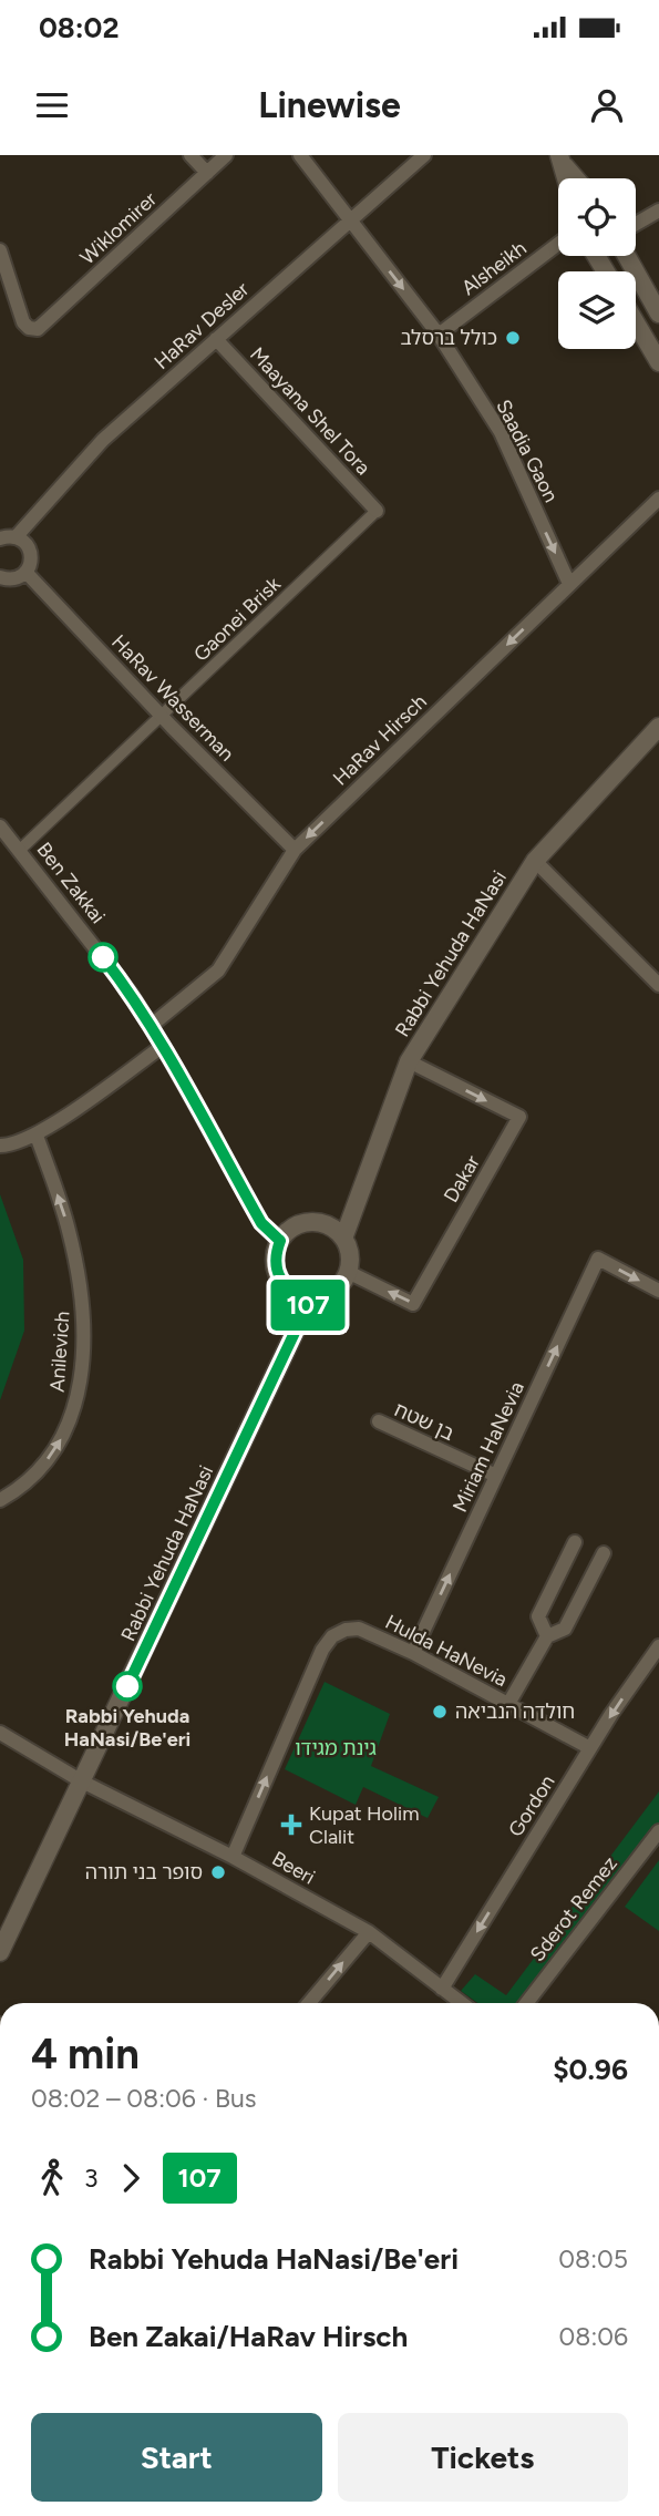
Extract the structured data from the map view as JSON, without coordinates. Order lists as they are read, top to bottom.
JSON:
{
  "streets": {
    "street": [
      "Wiklomirer",
      "Alsheikh",
      "HaRav Desler",
      "Maayana Shel Tora",
      "Saadia Gaon",
      "Gaonei Brisk",
      "HaRav Wasserman",
      "HaRav Hirsch",
      "Ben Zakkai",
      "Rabbi Yehuda HaNasi",
      "Dakar",
      "Anilevich",
      "בן שטח",
      "Miriam HaNevia",
      "Hulda HaNevia",
      "Gordon",
      "Beeri",
      "Sderot Remez"
    ]
  },
  "crossings": [
    ["Alsheikh", "Saadia Gaon"],
    ["HaRav Desler", "Maayana Shel Tora"],
    ["HaRav Desler", "Saadia Gaon"],
    ["Maayana Shel Tora", "Gaonei Brisk"],
    ["Saadia Gaon", "HaRav Hirsch"],
    ["Gaonei Brisk", "HaRav Wasserman"],
    ["Gaonei Brisk", "Ben Zakkai"],
    ["HaRav Wasserman", "HaRav Hirsch"],
    ["HaRav Hirsch", "Ben Zakkai"],
    ["Ben Zakkai", "Rabbi Yehuda HaNasi"],
    ["Ben Zakkai", "Dakar"],
    ["Rabbi Yehuda HaNasi", "Dakar"],
    ["Rabbi Yehuda HaNasi", "Beeri"],
    ["בן שטח", "Miriam HaNevia"],
    ["Miriam HaNevia", "Hulda HaNevia"],
    ["Hulda HaNevia", "Gordon"],
    ["Hulda HaNevia", "Beeri"],
    ["Gordon", "Beeri"]
  ],
  "one_way": [
    "Saadia Gaon",
    "HaRav Hirsch",
    "Anilevich",
    "Miriam HaNevia",
    "Hulda HaNevia"
  ],
  "parks": ["גינת מגידו"],
  "places": {
    "other": [
      "כולל ברסלב",
      "Rabbi Yehuda HaNasi/Be'eri",
      "חולדה הנביאה",
      "סופר בני תורה"
    ],
    "health": ["Kupat Holim Clalit"]
  },
  "lines": ["bus line 107"],
  "page": {
    "status": "08:02",
    "header": "Linewise",
    "on_map": "107",
    "heading": ["4 min", "08:02 – 08:06 · Bus", "$0.96"],
    "legs": ["3", "107"],
    "list": [
      {
        "name": "Rabbi Yehuda HaNasi/Be'eri",
        "value": "08:05"
      },
      {
        "name": "Ben Zakai/HaRav Hirsch",
        "value": "08:06"
      }
    ],
    "buttons": ["Start", "Tickets"]
  }
}
